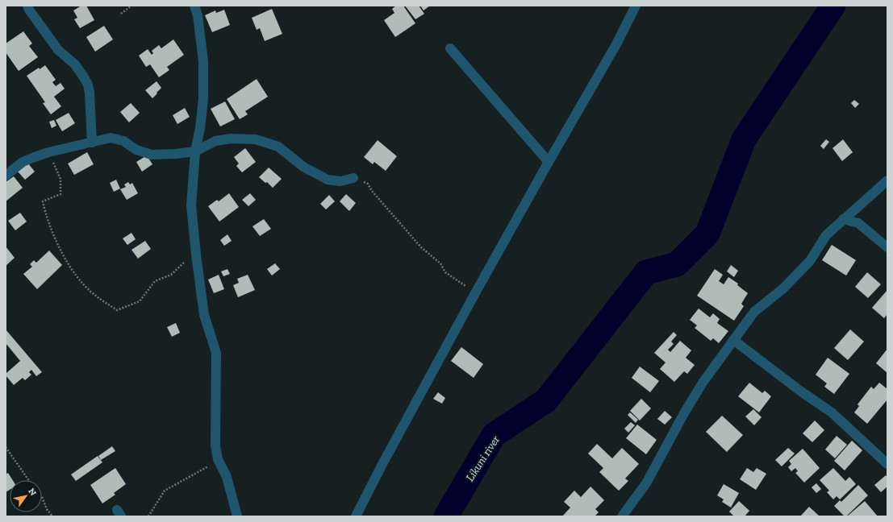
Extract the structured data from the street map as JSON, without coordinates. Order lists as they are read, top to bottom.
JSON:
{
  "water": ["Likuni river"],
  "north": "top right"
}
